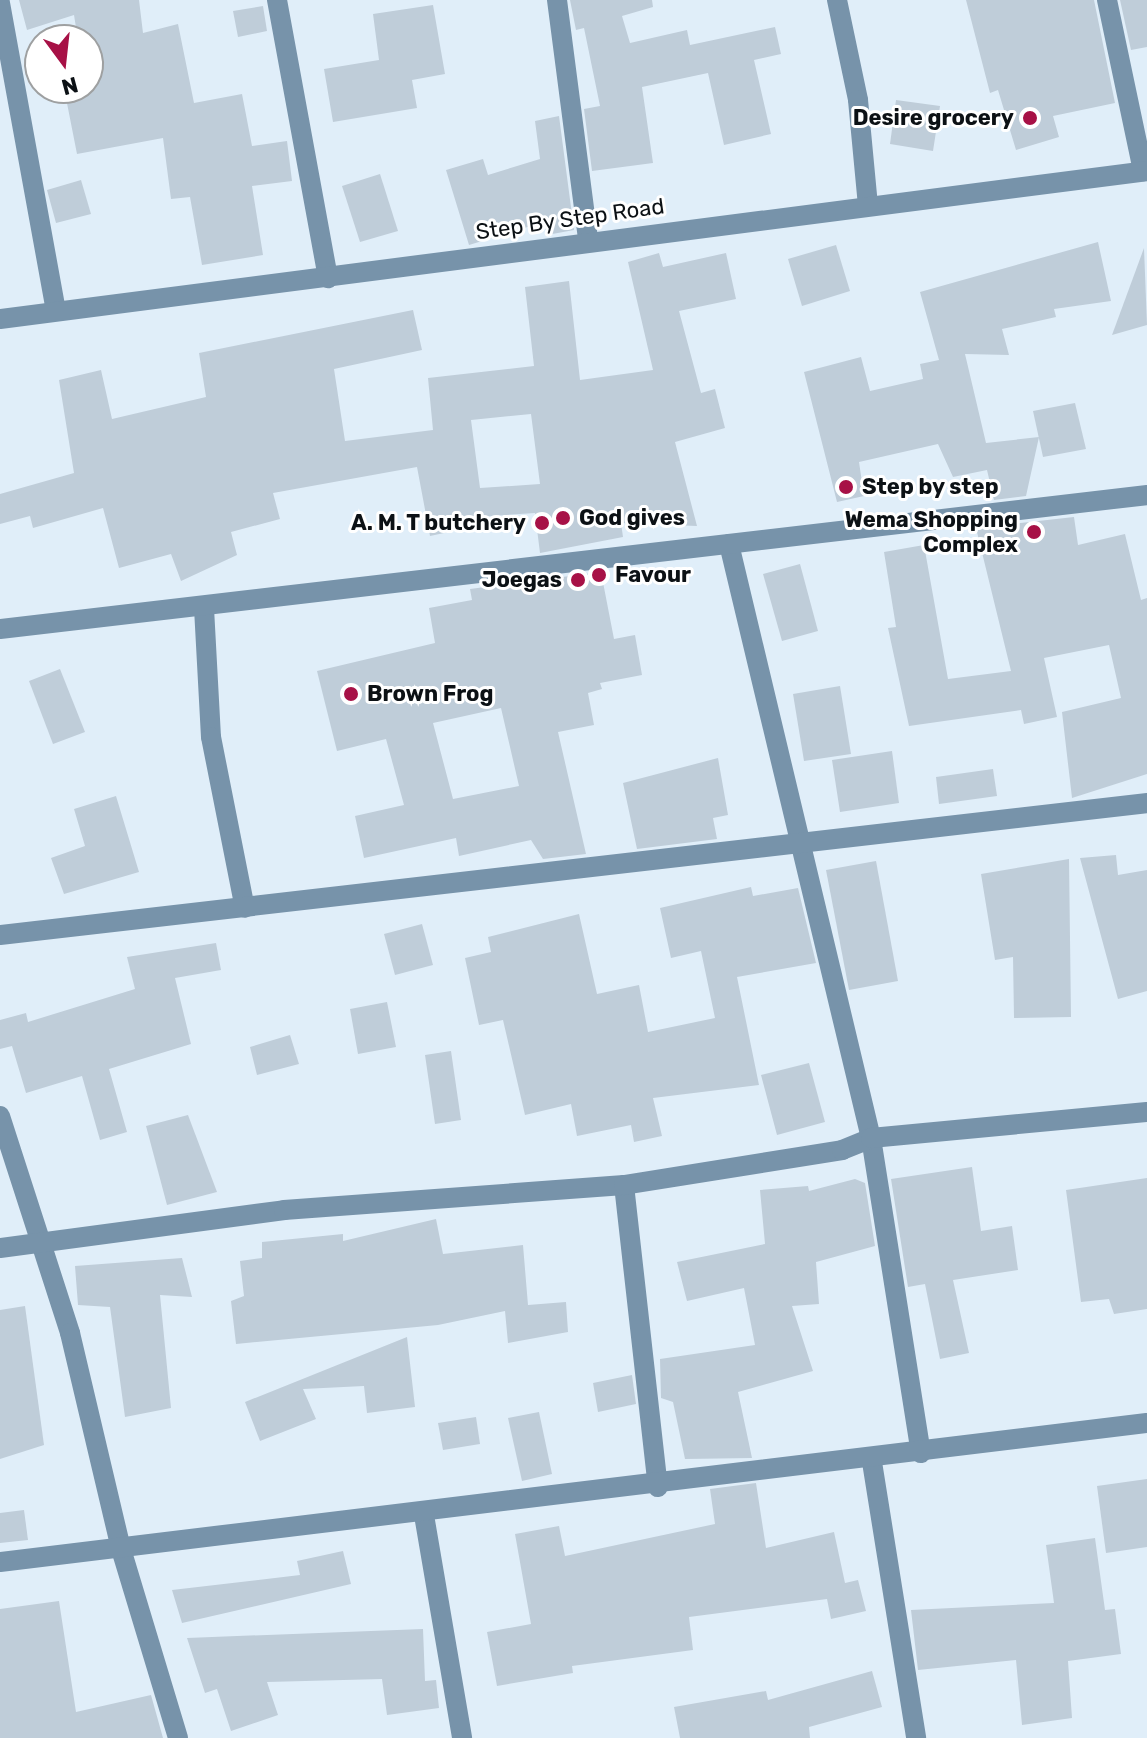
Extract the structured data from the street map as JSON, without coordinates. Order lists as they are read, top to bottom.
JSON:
{
  "streets": {
    "street": ["Step By Step Road"]
  },
  "places": [
    "Desire grocery",
    "Step by step",
    "God gives",
    "A. M. T butchery",
    "Wema Shopping Complex",
    "Favour",
    "Joegas",
    "Brown Frog"
  ],
  "north": "bottom"
}
